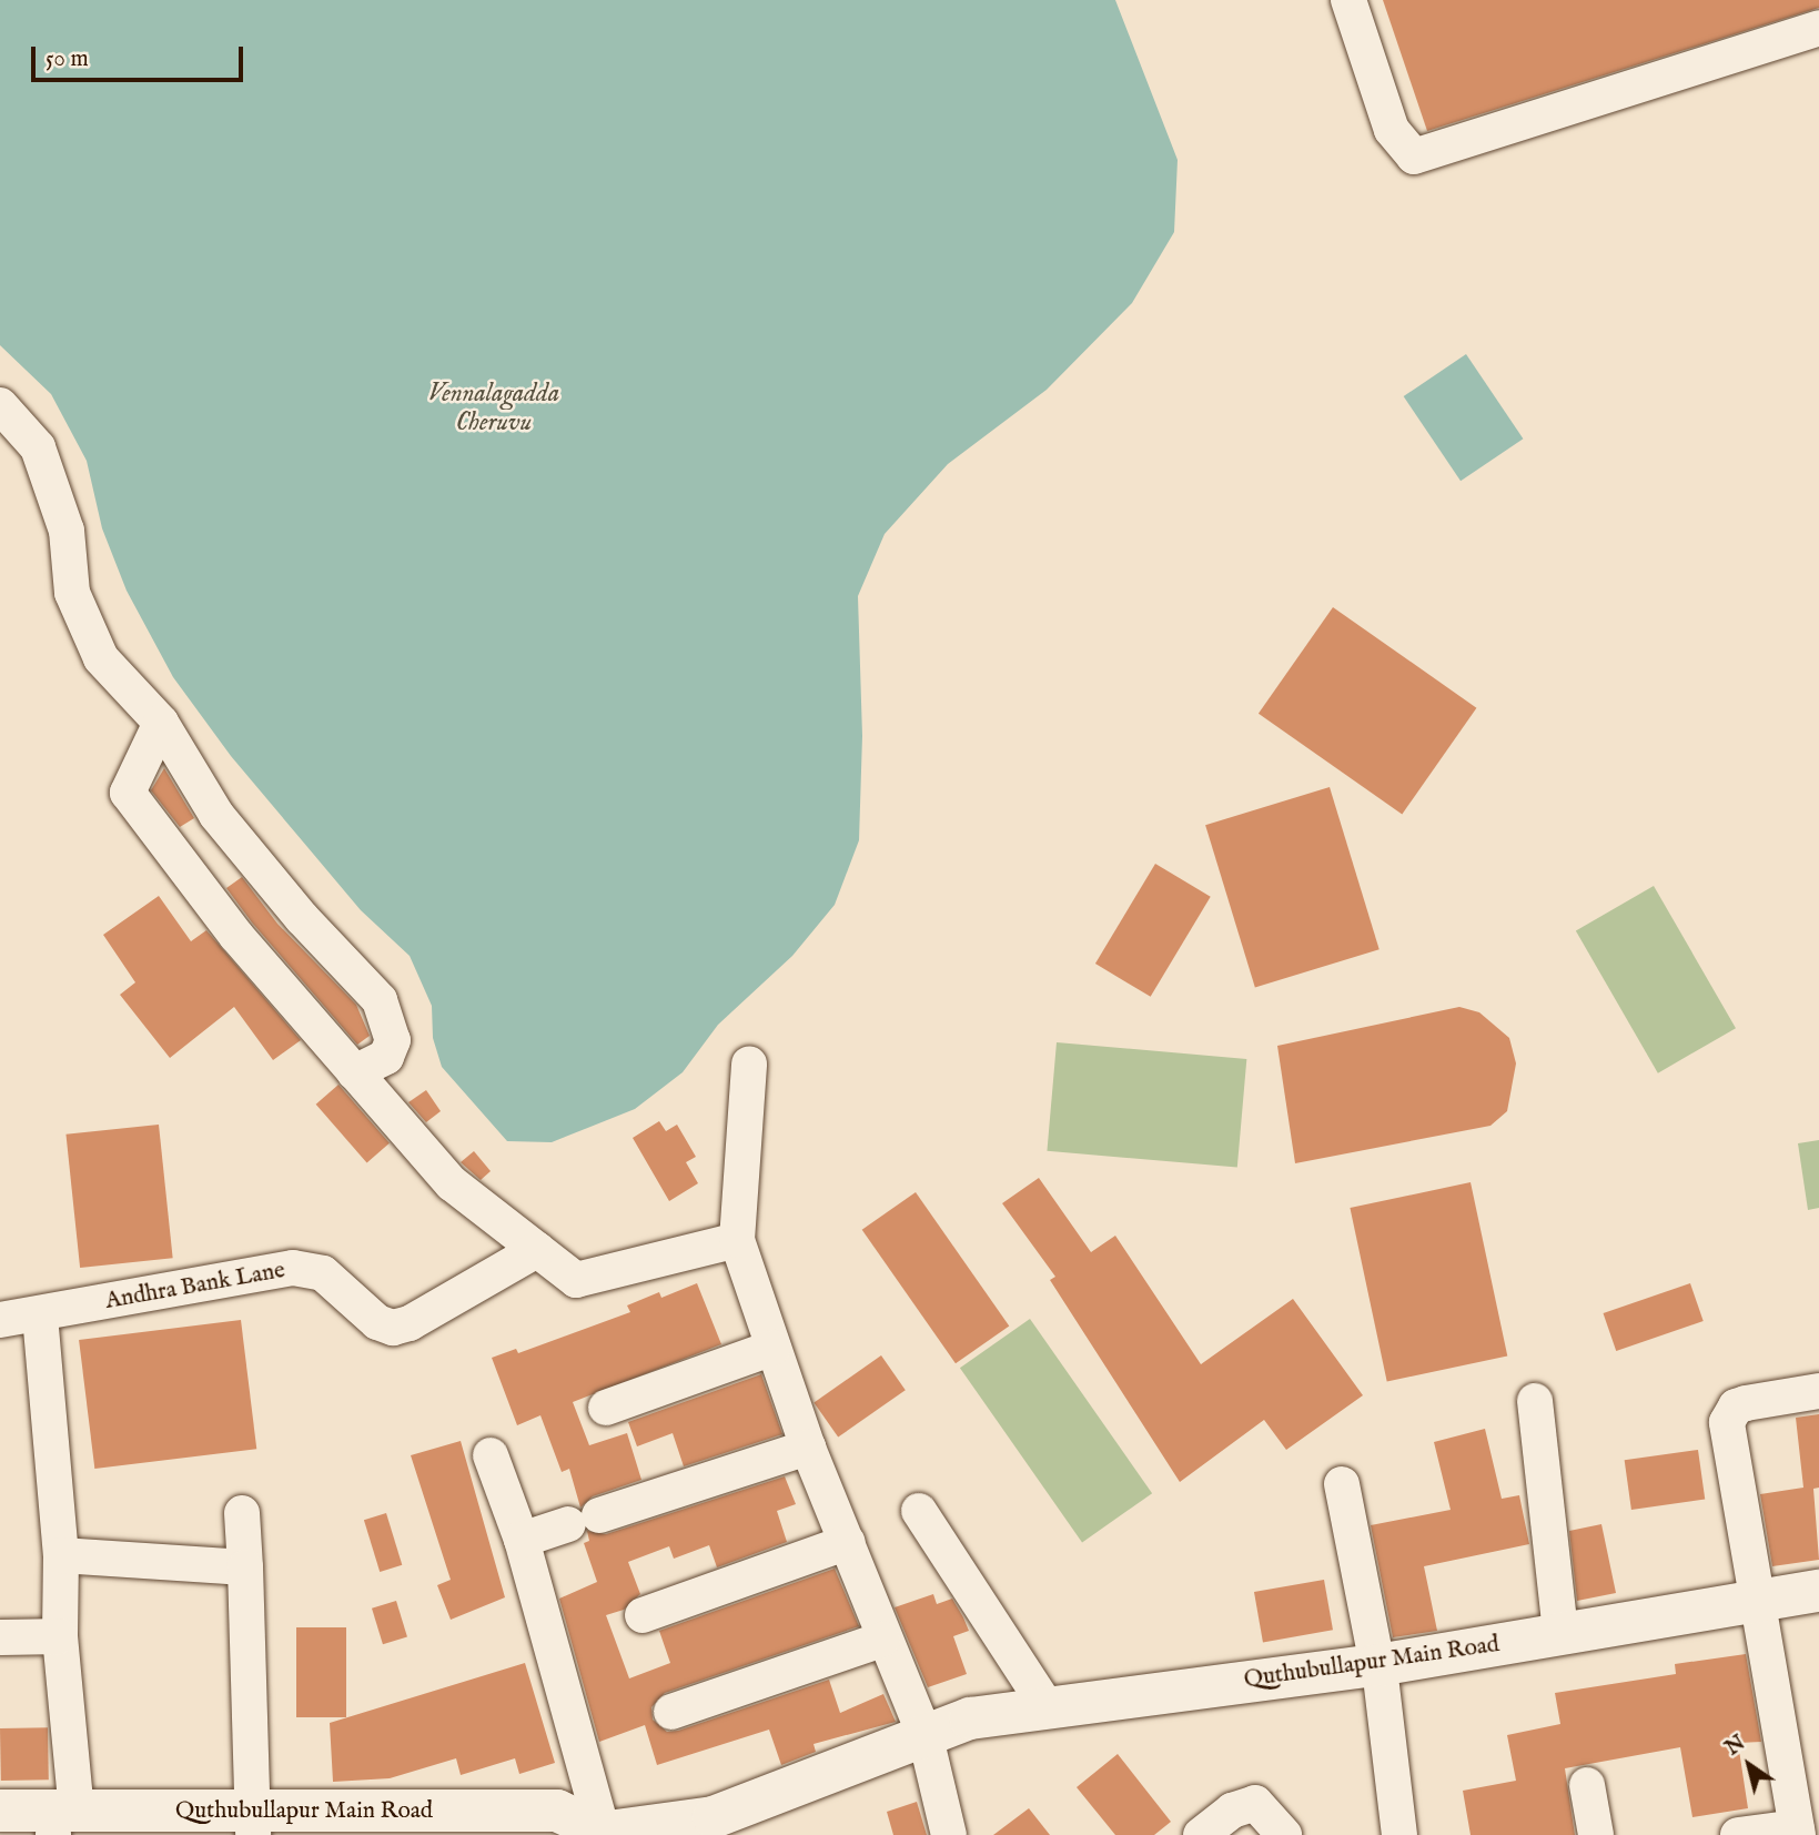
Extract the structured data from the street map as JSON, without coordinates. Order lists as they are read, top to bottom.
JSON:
{
  "streets": {
    "main road": ["Quthubullapur Main Road"],
    "street": ["Andhra Bank Lane"]
  },
  "water": ["Vennalagadda Cheruvu"],
  "scale_bar": "50 m",
  "north": "top left"
}
